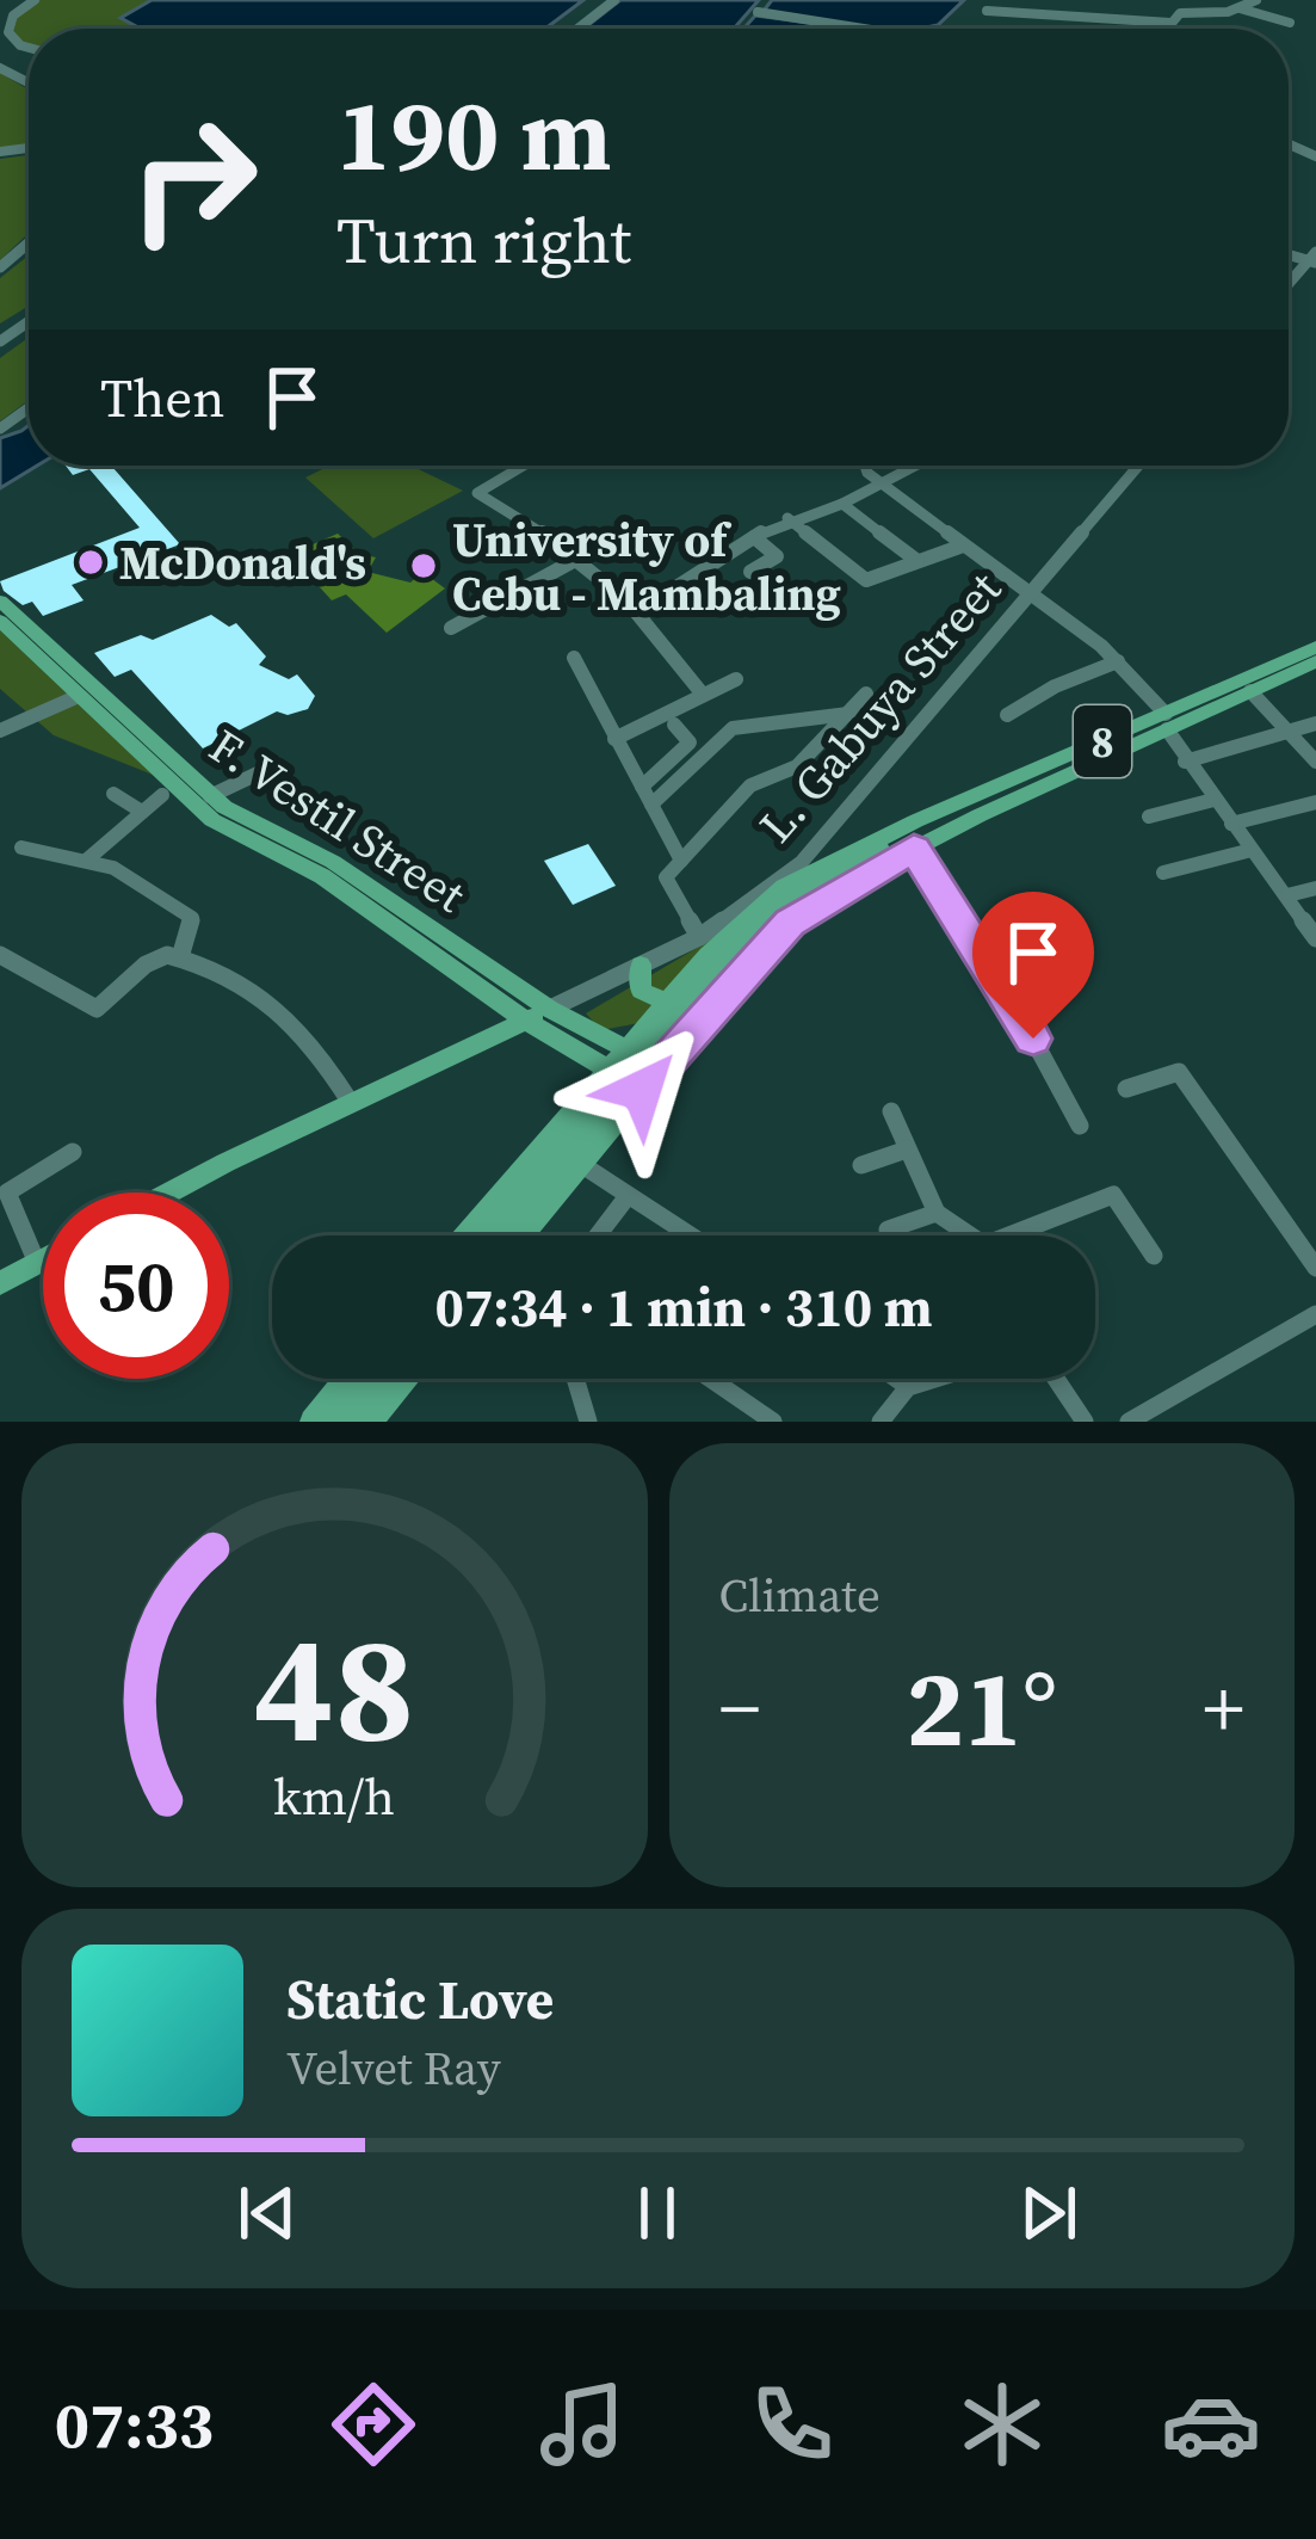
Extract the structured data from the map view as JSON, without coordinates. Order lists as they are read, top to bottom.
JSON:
{
  "streets": {
    "main road": ["8", "F. Vestil Street"],
    "street": ["L. Gabuya Street"]
  },
  "crossings": [
    ["L. Gabuya Street", "F. Vestil Street"],
    ["8", "F. Vestil Street"]
  ],
  "places": ["McDonald's", "University of Cebu - Mambaling"],
  "page": {
    "turn": ["190 m", "Turn right"],
    "then": "Then",
    "limit": "50",
    "trip": "07:34 · 1 min · 310 m",
    "tile": "Climate",
    "heat": ["−", "21°", "+"],
    "song": ["Static Love", "Velvet Ray"],
    "tabs": "07:33",
    "gauge": ["48", "km/h"]
  }
}
